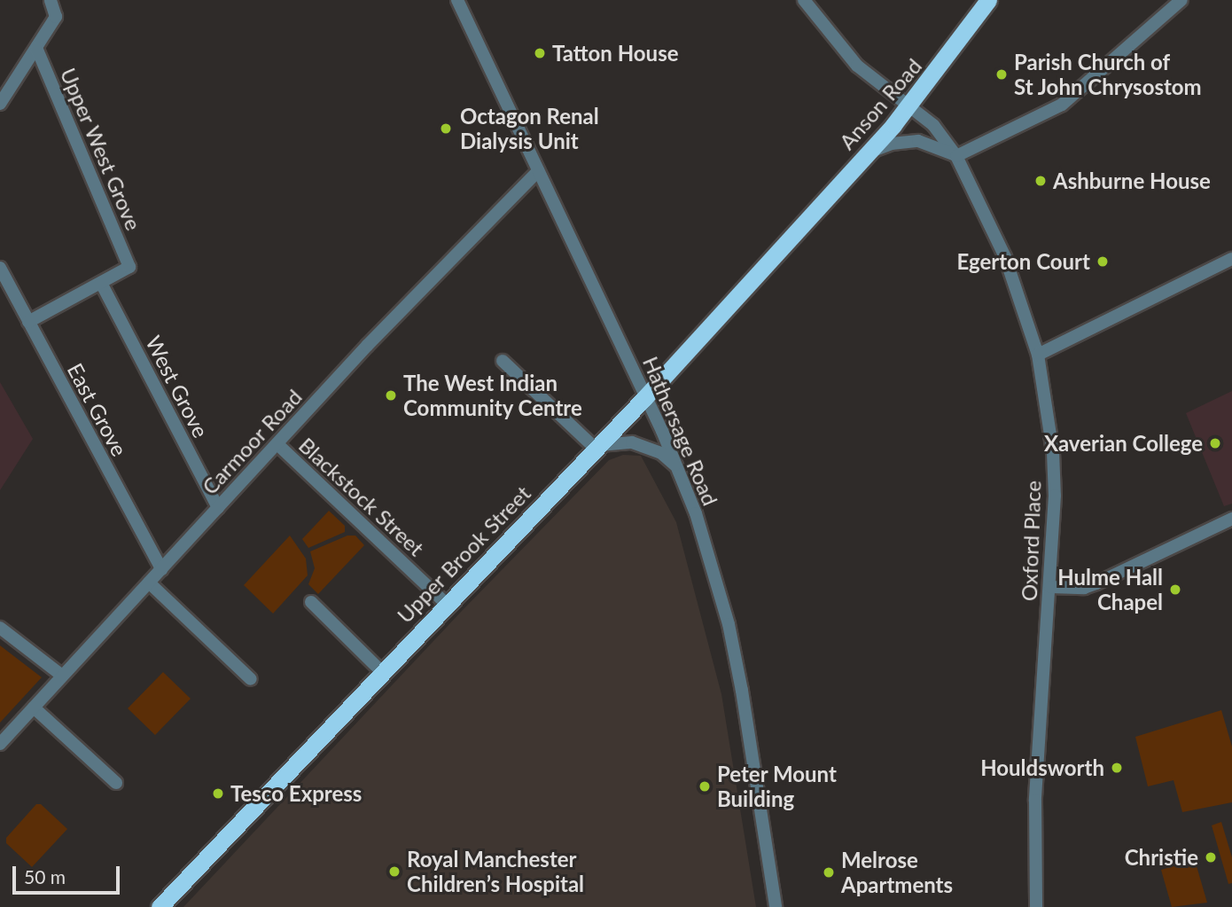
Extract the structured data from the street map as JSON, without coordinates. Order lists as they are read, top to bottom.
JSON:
{
  "streets": {
    "highway": ["Anson Road", "Upper Brook Street"],
    "street": [
      "Upper West Grove",
      "West Grove",
      "East Grove",
      "Hathersage Road",
      "Carmoor Road",
      "Blackstock Street",
      "Oxford Place"
    ]
  },
  "crossings": [
    ["Anson Road", "Oxford Place"],
    ["Anson Road", "Upper Brook Street"],
    ["Upper West Grove", "West Grove"],
    ["West Grove", "Carmoor Road"],
    ["East Grove", "Carmoor Road"],
    ["Hathersage Road", "Carmoor Road"],
    ["Hathersage Road", "Upper Brook Street"],
    ["Carmoor Road", "Blackstock Street"],
    ["Blackstock Street", "Upper Brook Street"]
  ],
  "places": [
    "Tatton House",
    "Parish Church of St John Chrysostom",
    "Octagon Renal Dialysis Unit",
    "Ashburne House",
    "Egerton Court",
    "The West Indian Community Centre",
    "Xaverian College",
    "Hulme Hall Chapel",
    "Houldsworth",
    "Peter Mount Building",
    "Tesco Express",
    "Christie",
    "Royal Manchester Children’s Hospital",
    "Melrose Apartments"
  ],
  "scale_bar": "50 m"
}
